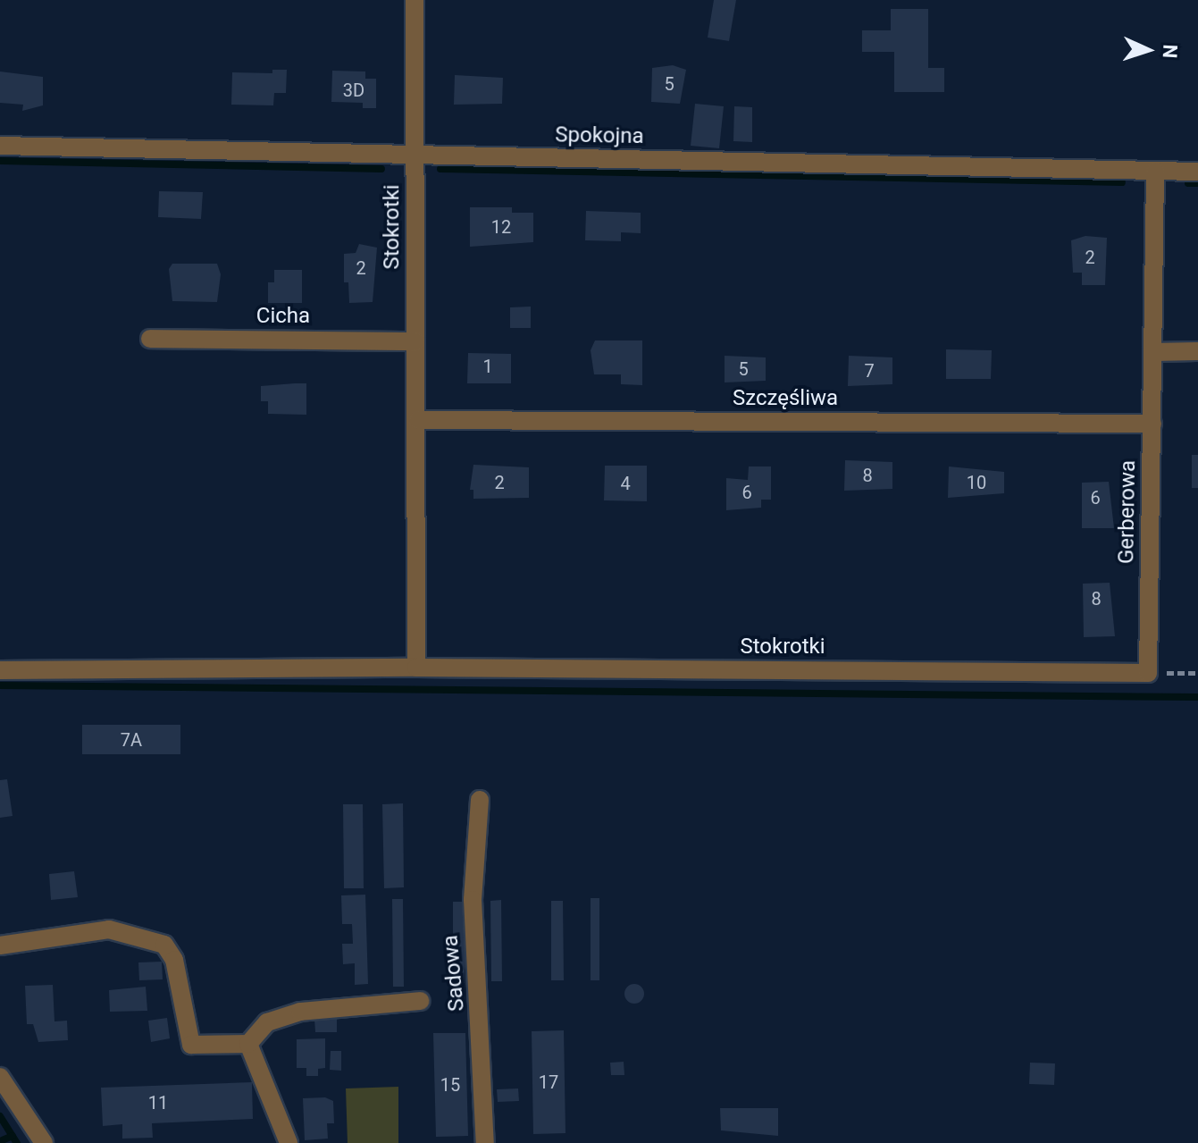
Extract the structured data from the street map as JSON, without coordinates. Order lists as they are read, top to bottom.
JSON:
{
  "streets": {
    "street": [
      "Spokojna",
      "Stokrotki",
      "Cicha",
      "Szczęśliwa",
      "Gerberowa",
      "Sadowa"
    ]
  },
  "crossings": [
    ["Spokojna", "Stokrotki"],
    ["Spokojna", "Gerberowa"],
    ["Stokrotki", "Cicha"],
    ["Stokrotki", "Szczęśliwa"],
    ["Stokrotki", "Gerberowa"],
    ["Szczęśliwa", "Gerberowa"]
  ],
  "house_numbers": [
    "5",
    "3D",
    "12",
    "2",
    "2",
    "1",
    "5",
    "7",
    "8",
    "2",
    "10",
    "4",
    "6",
    "6",
    "8",
    "7A",
    "17",
    "15",
    "11"
  ],
  "north": "right"
}
